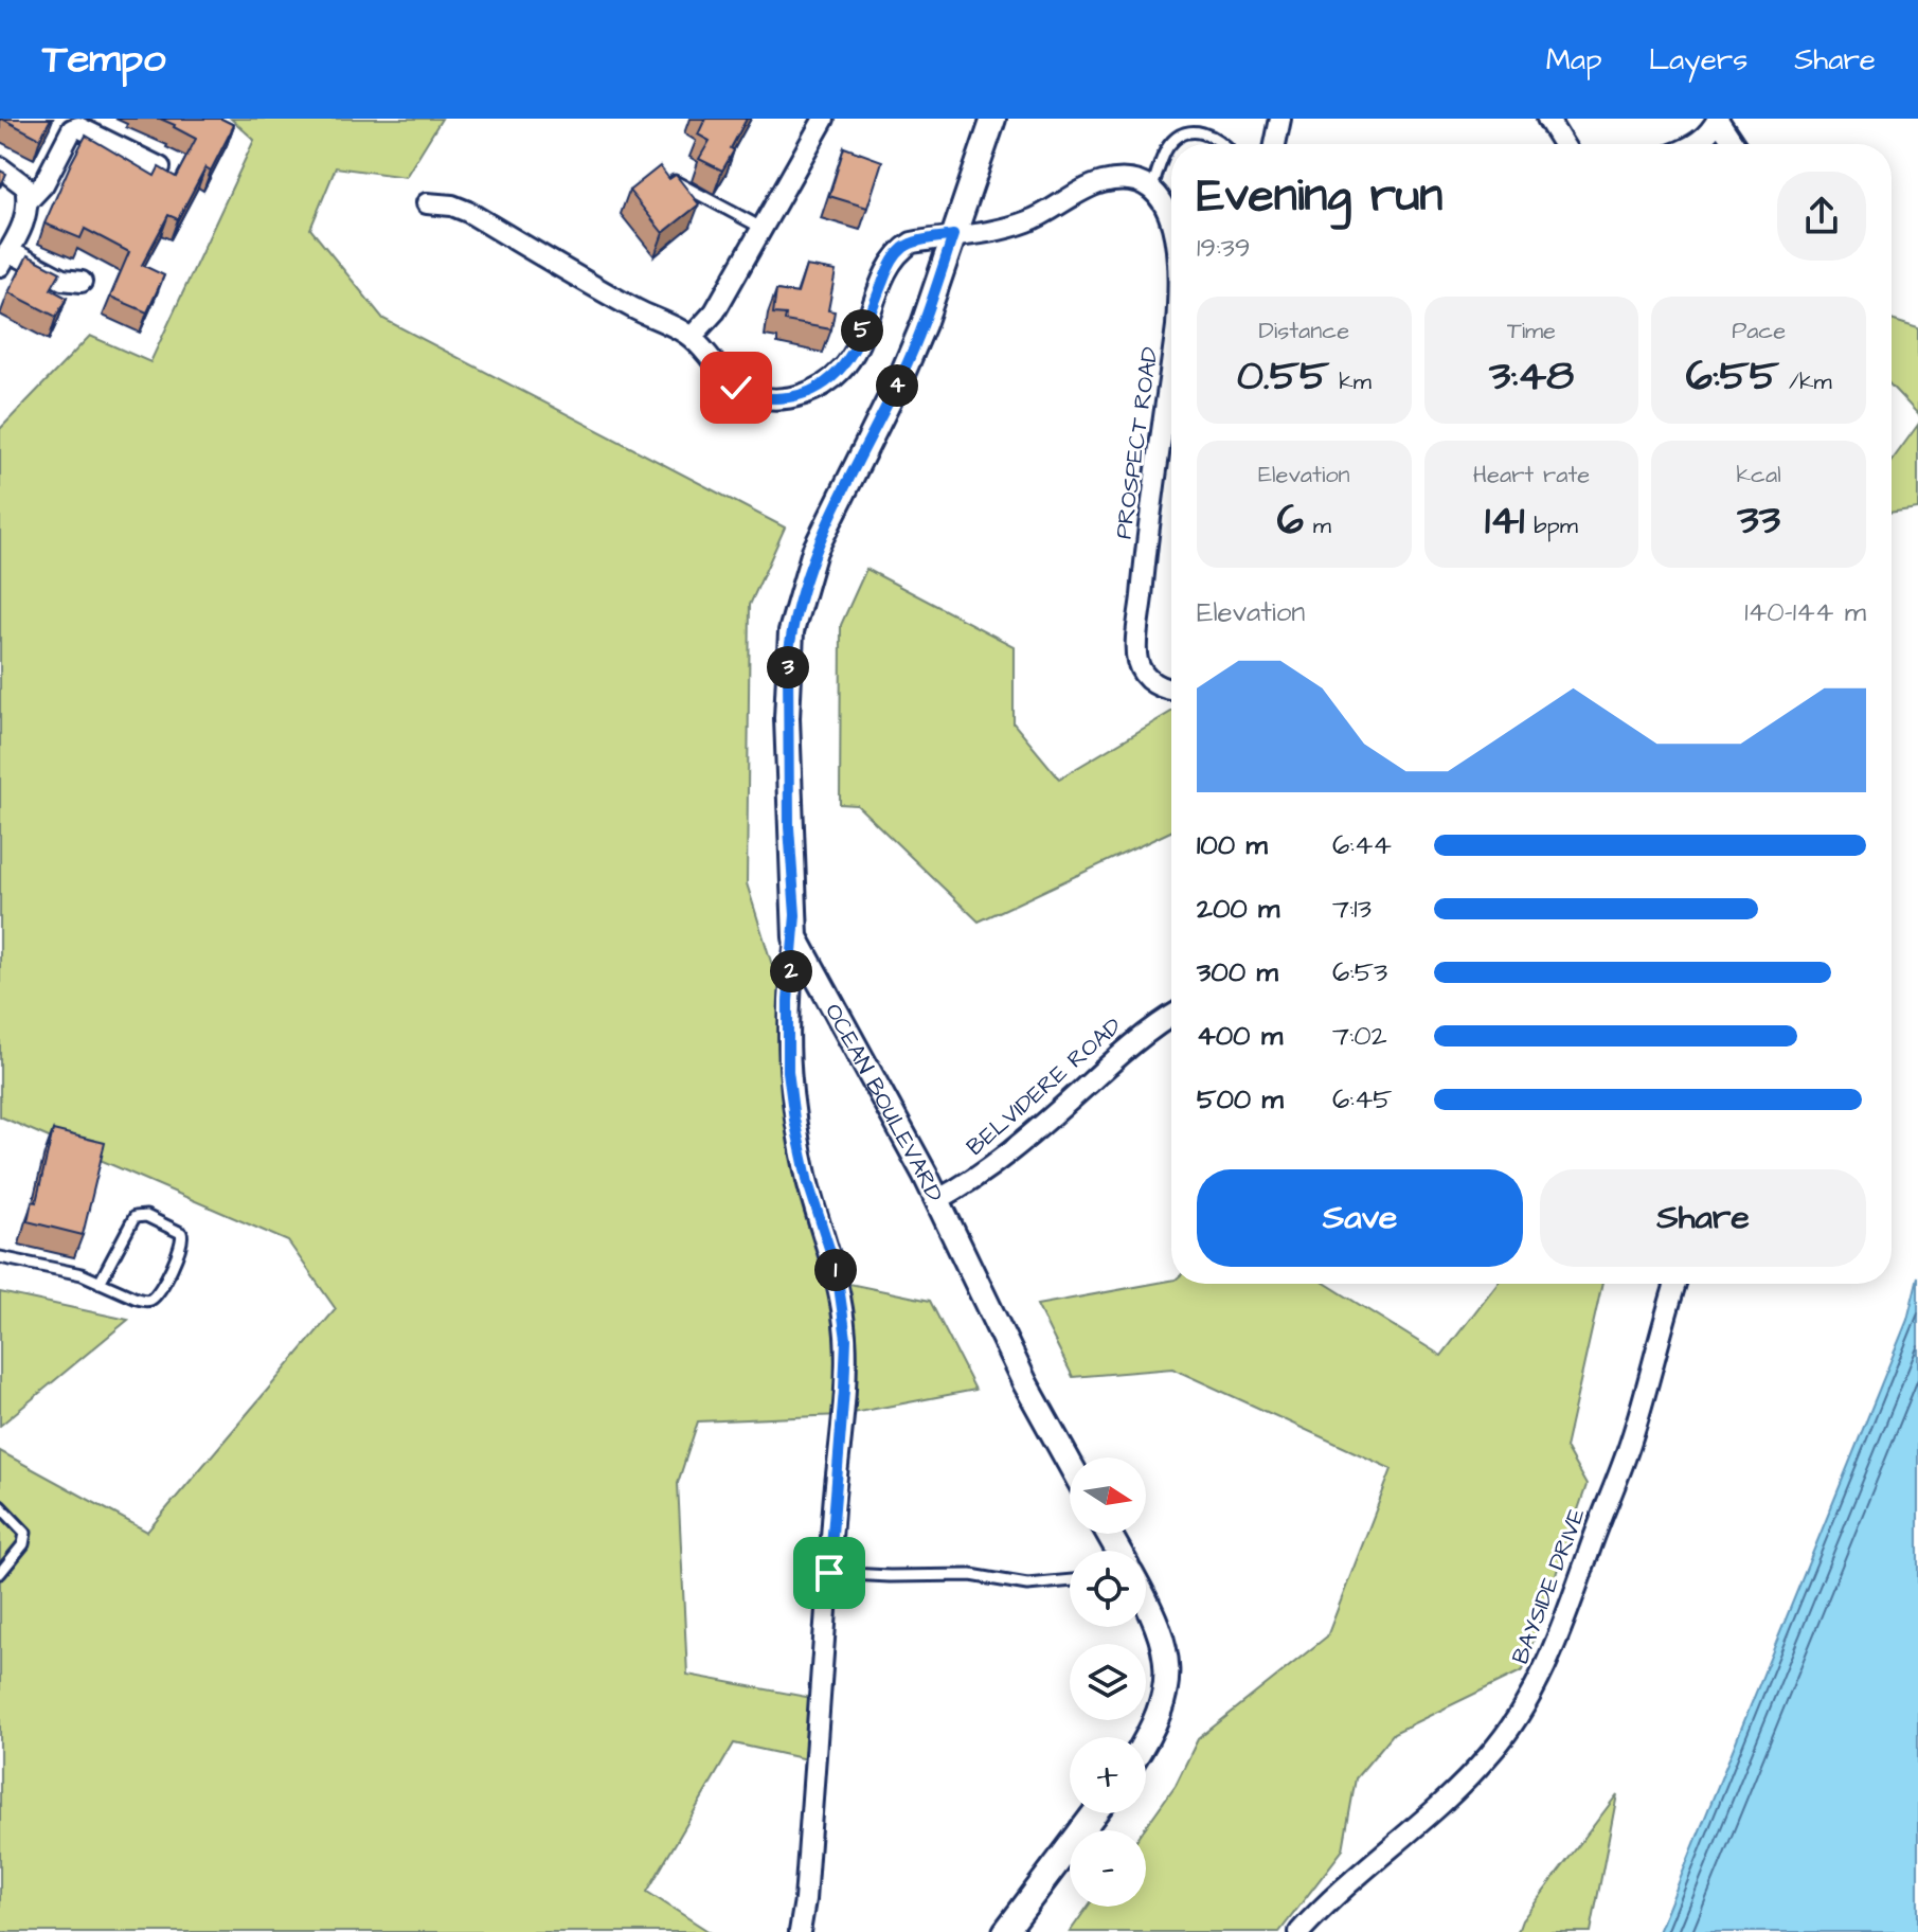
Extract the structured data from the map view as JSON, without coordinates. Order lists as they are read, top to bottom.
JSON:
{
  "streets": {
    "street": [
      "PROSPECT ROAD",
      "BELVIDERE ROAD",
      "OCEAN BOULEVARD",
      "BAYSIDE DRIVE"
    ]
  },
  "crossings": [
    ["BELVIDERE ROAD", "OCEAN BOULEVARD"]
  ],
  "north": "right",
  "page": {
    "header": "Tempo",
    "nav": ["Map", "Layers", "Share"],
    "heading": ["Evening run", "19:39"],
    "stats": [
      ["Distance", "0.55 km"],
      ["Time", "3:48"],
      ["Pace", "6:55 /km"],
      ["Elevation", "6 m"],
      ["Heart rate", "141 bpm"],
      ["kcal", "33"]
    ],
    "pins": [
      "5",
      "4",
      "3",
      "2",
      "1"
    ],
    "chart": ["Elevation", "140–144 m"],
    "list": [
      {
        "name": "100 m",
        "note": "6:44"
      },
      {
        "name": "200 m",
        "note": "7:13"
      },
      {
        "name": "300 m",
        "note": "6:53"
      },
      {
        "name": "400 m",
        "note": "7:02"
      },
      {
        "name": "500 m",
        "note": "6:45"
      }
    ],
    "buttons": ["Save", "Share"],
    "map_buttons": ["+", "−"]
  }
}
